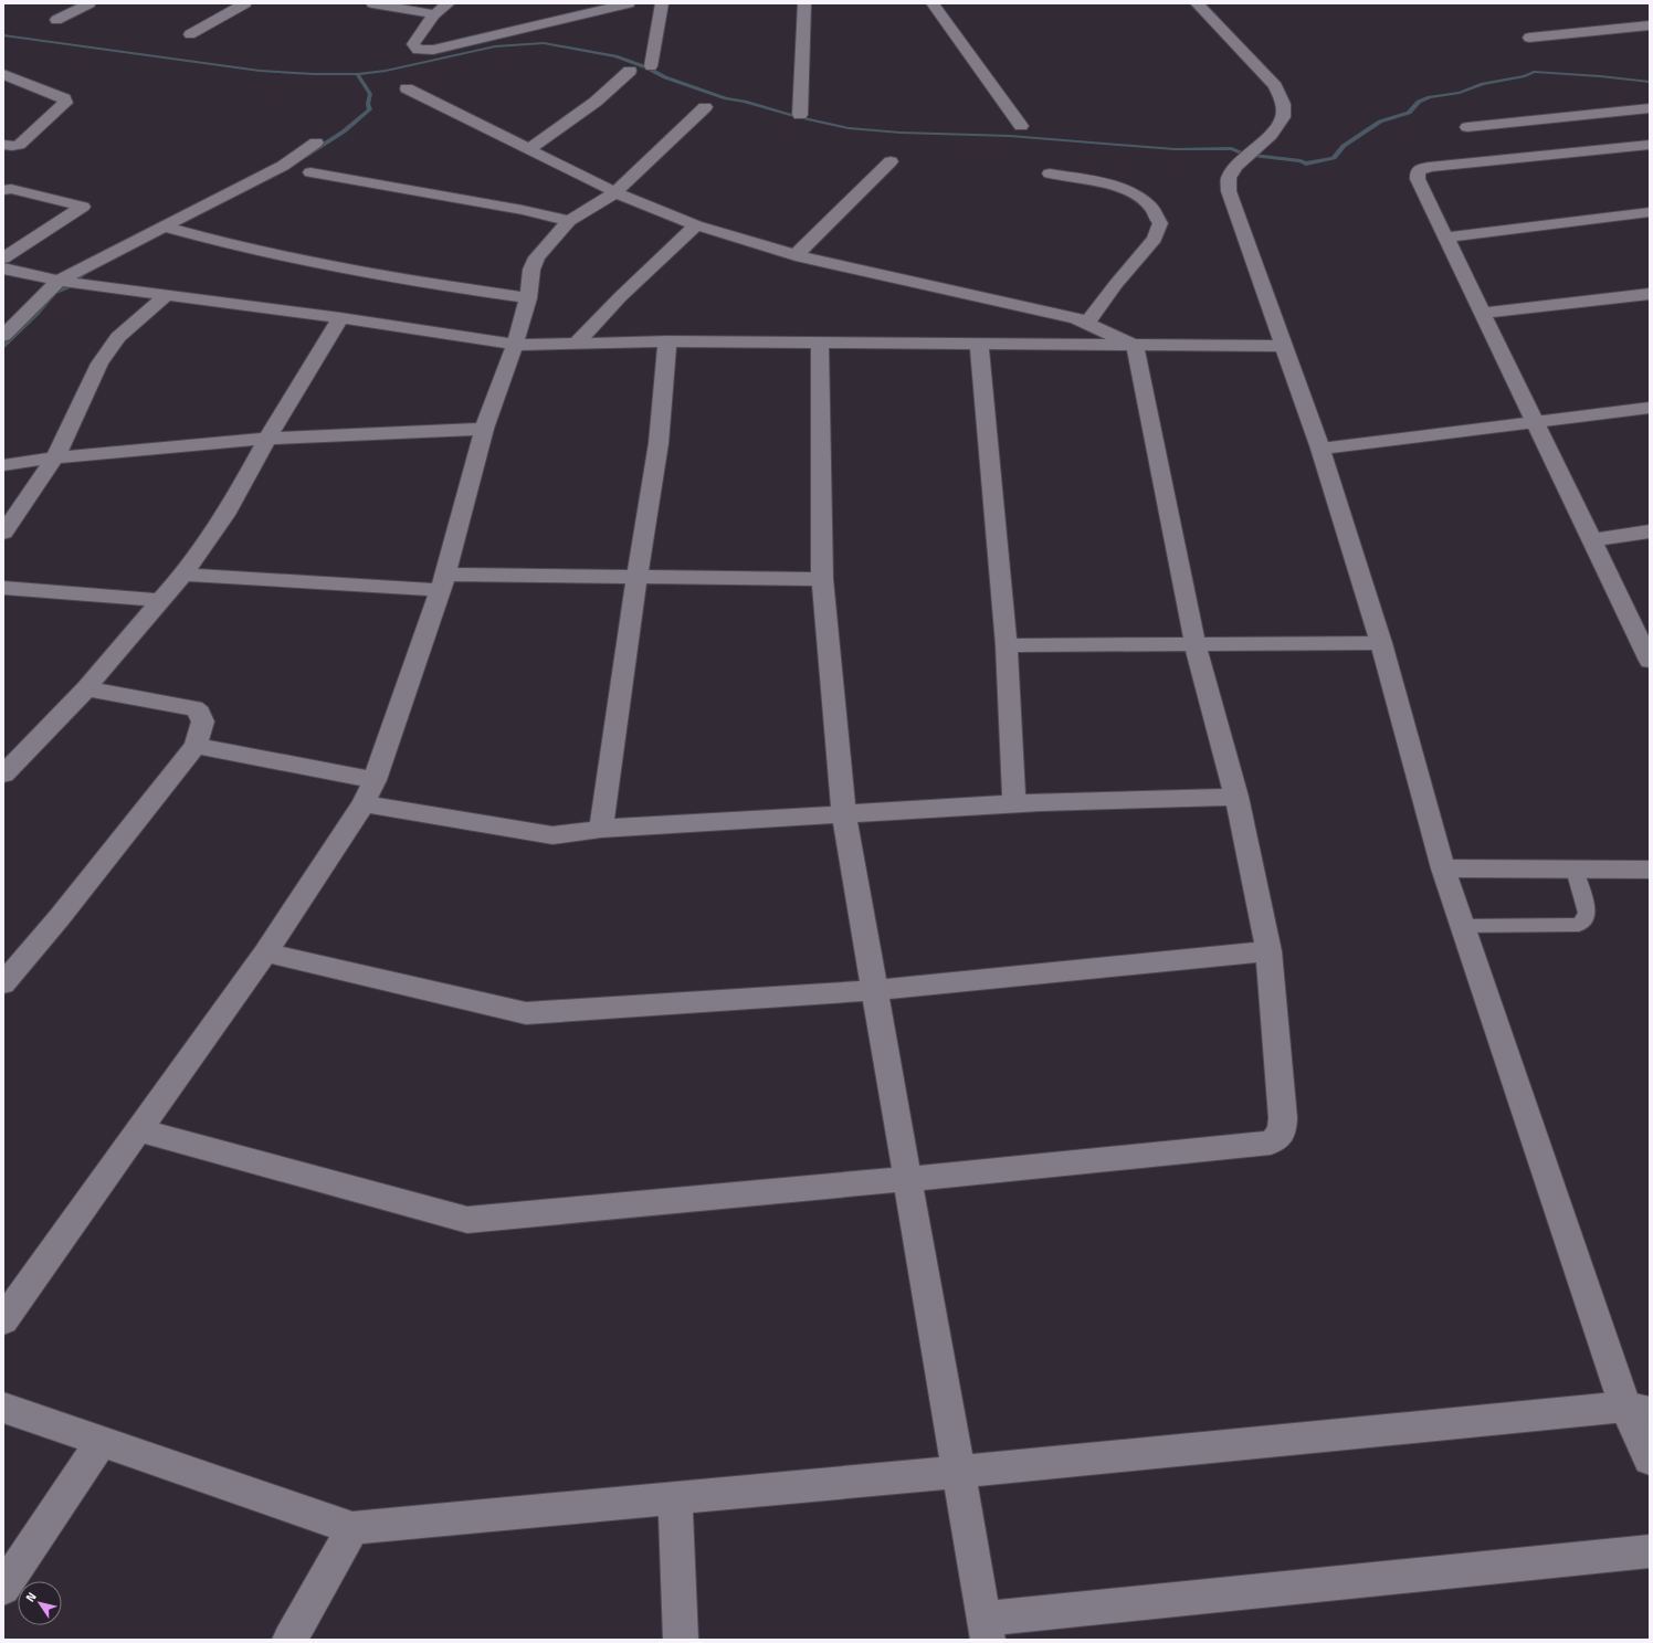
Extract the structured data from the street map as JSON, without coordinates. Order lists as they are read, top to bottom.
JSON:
{
  "north": "top left"
}
